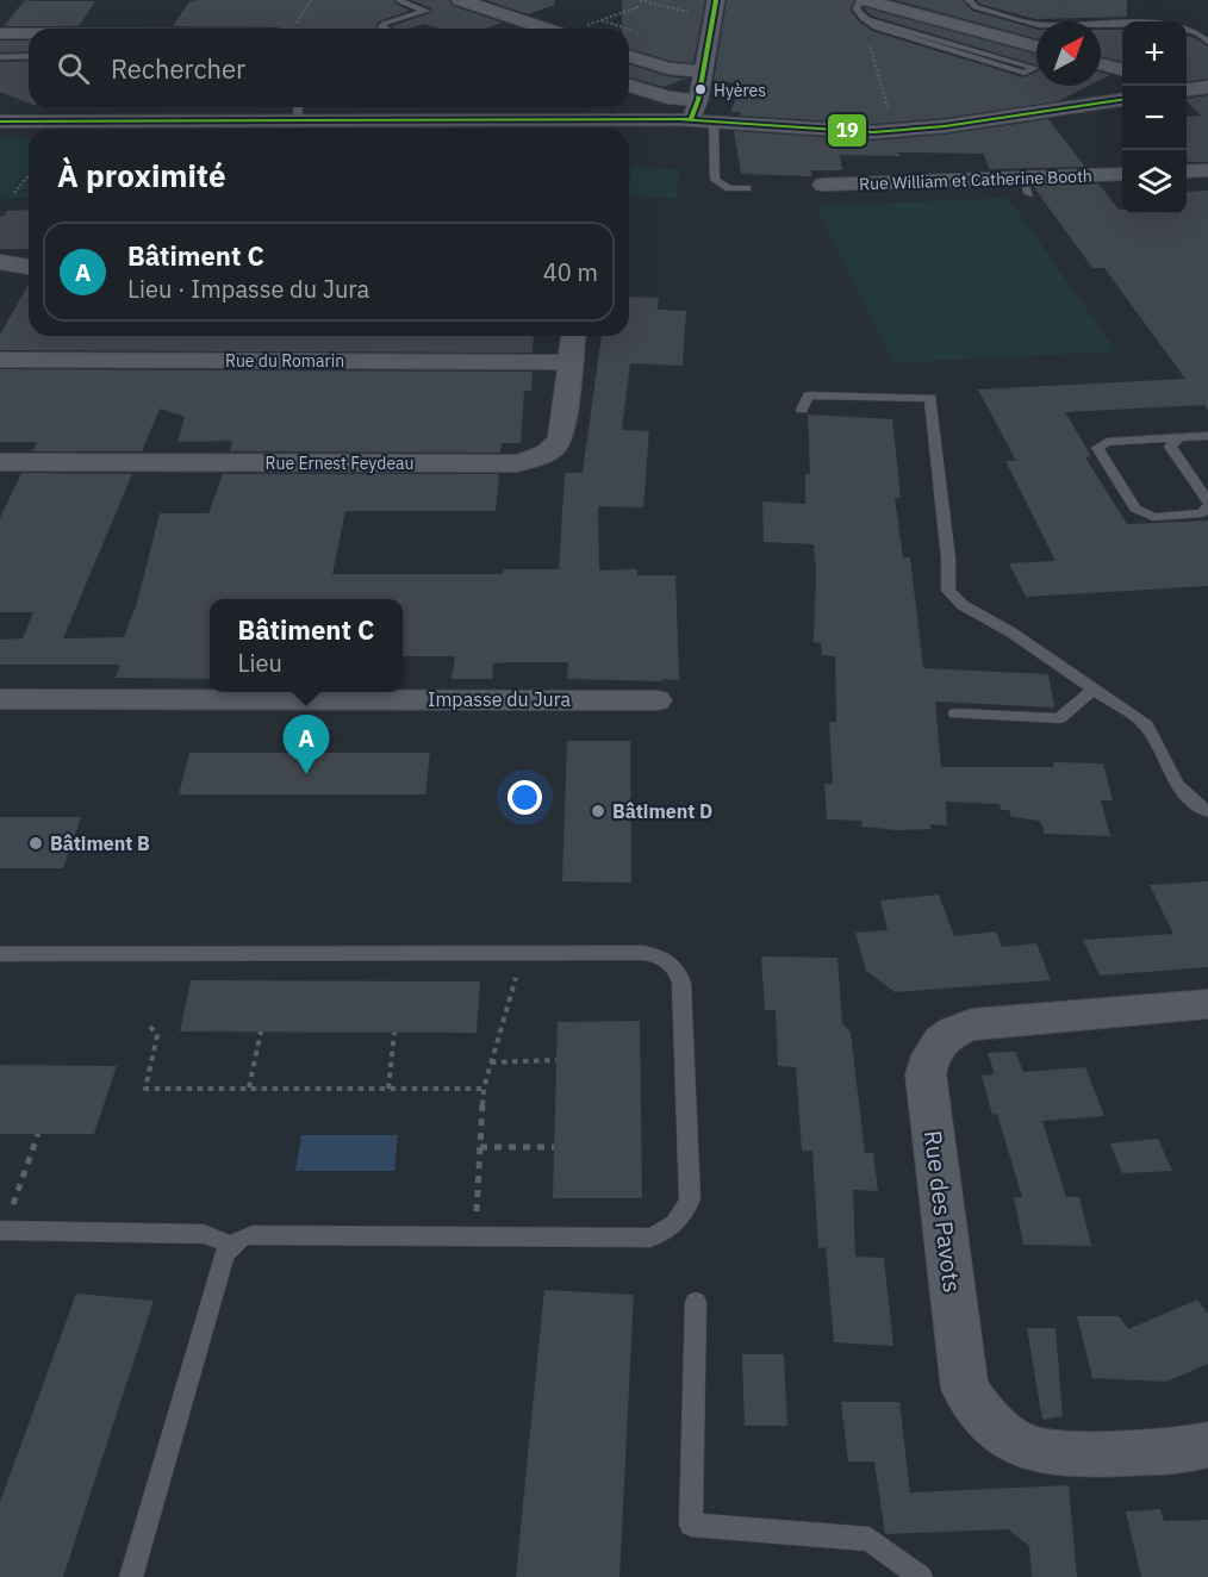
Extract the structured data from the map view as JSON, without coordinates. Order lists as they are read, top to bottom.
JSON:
{
  "streets": {
    "street": [
      "Rue William et Catherine Booth",
      "Rue du Romarin",
      "Rue Ernest Feydeau",
      "Impasse du Jura",
      "Rue des Pavots"
    ]
  },
  "crossings": [
    ["Rue du Romarin", "Rue Ernest Feydeau"]
  ],
  "places": ["Hyères", "Bâtiment D", "Bâtiment B"],
  "lines": ["transit line 19"],
  "north": "top right",
  "page": {
    "map_buttons": ["+", "−"],
    "search": "Rechercher",
    "heading": "À proximité",
    "list": [
      {
        "mark": "A",
        "name": "Bâtiment C",
        "note": "Lieu · Impasse du Jura",
        "value": "40 m"
      }
    ],
    "popup": ["Bâtiment C", "Lieu"],
    "pins": "A"
  }
}
